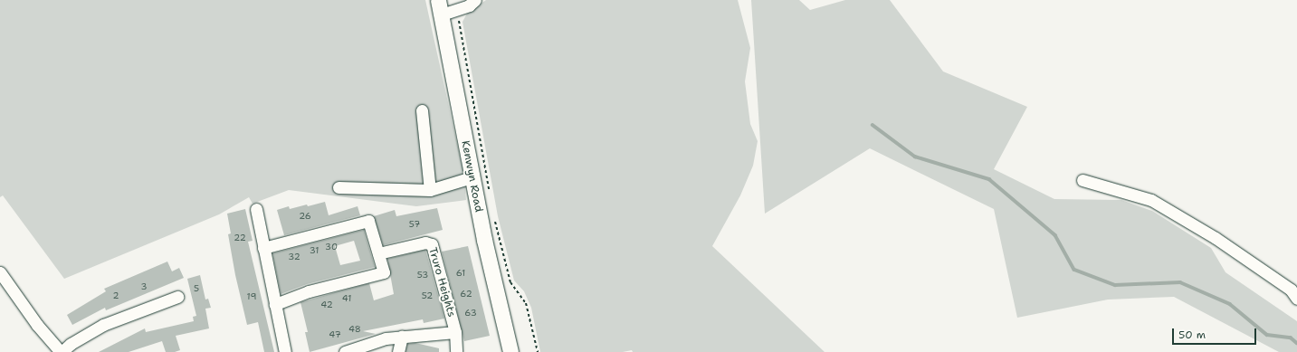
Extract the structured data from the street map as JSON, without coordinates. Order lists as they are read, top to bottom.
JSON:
{
  "streets": {
    "main road": ["Kenwyn Road"],
    "street": ["Truro Heights"]
  },
  "house_numbers": [
    "26",
    "57",
    "22",
    "30",
    "31",
    "32",
    "61",
    "53",
    "3",
    "5",
    "62",
    "2",
    "52",
    "19",
    "41",
    "42",
    "63",
    "48",
    "47"
  ],
  "scale_bar": "50 m"
}
